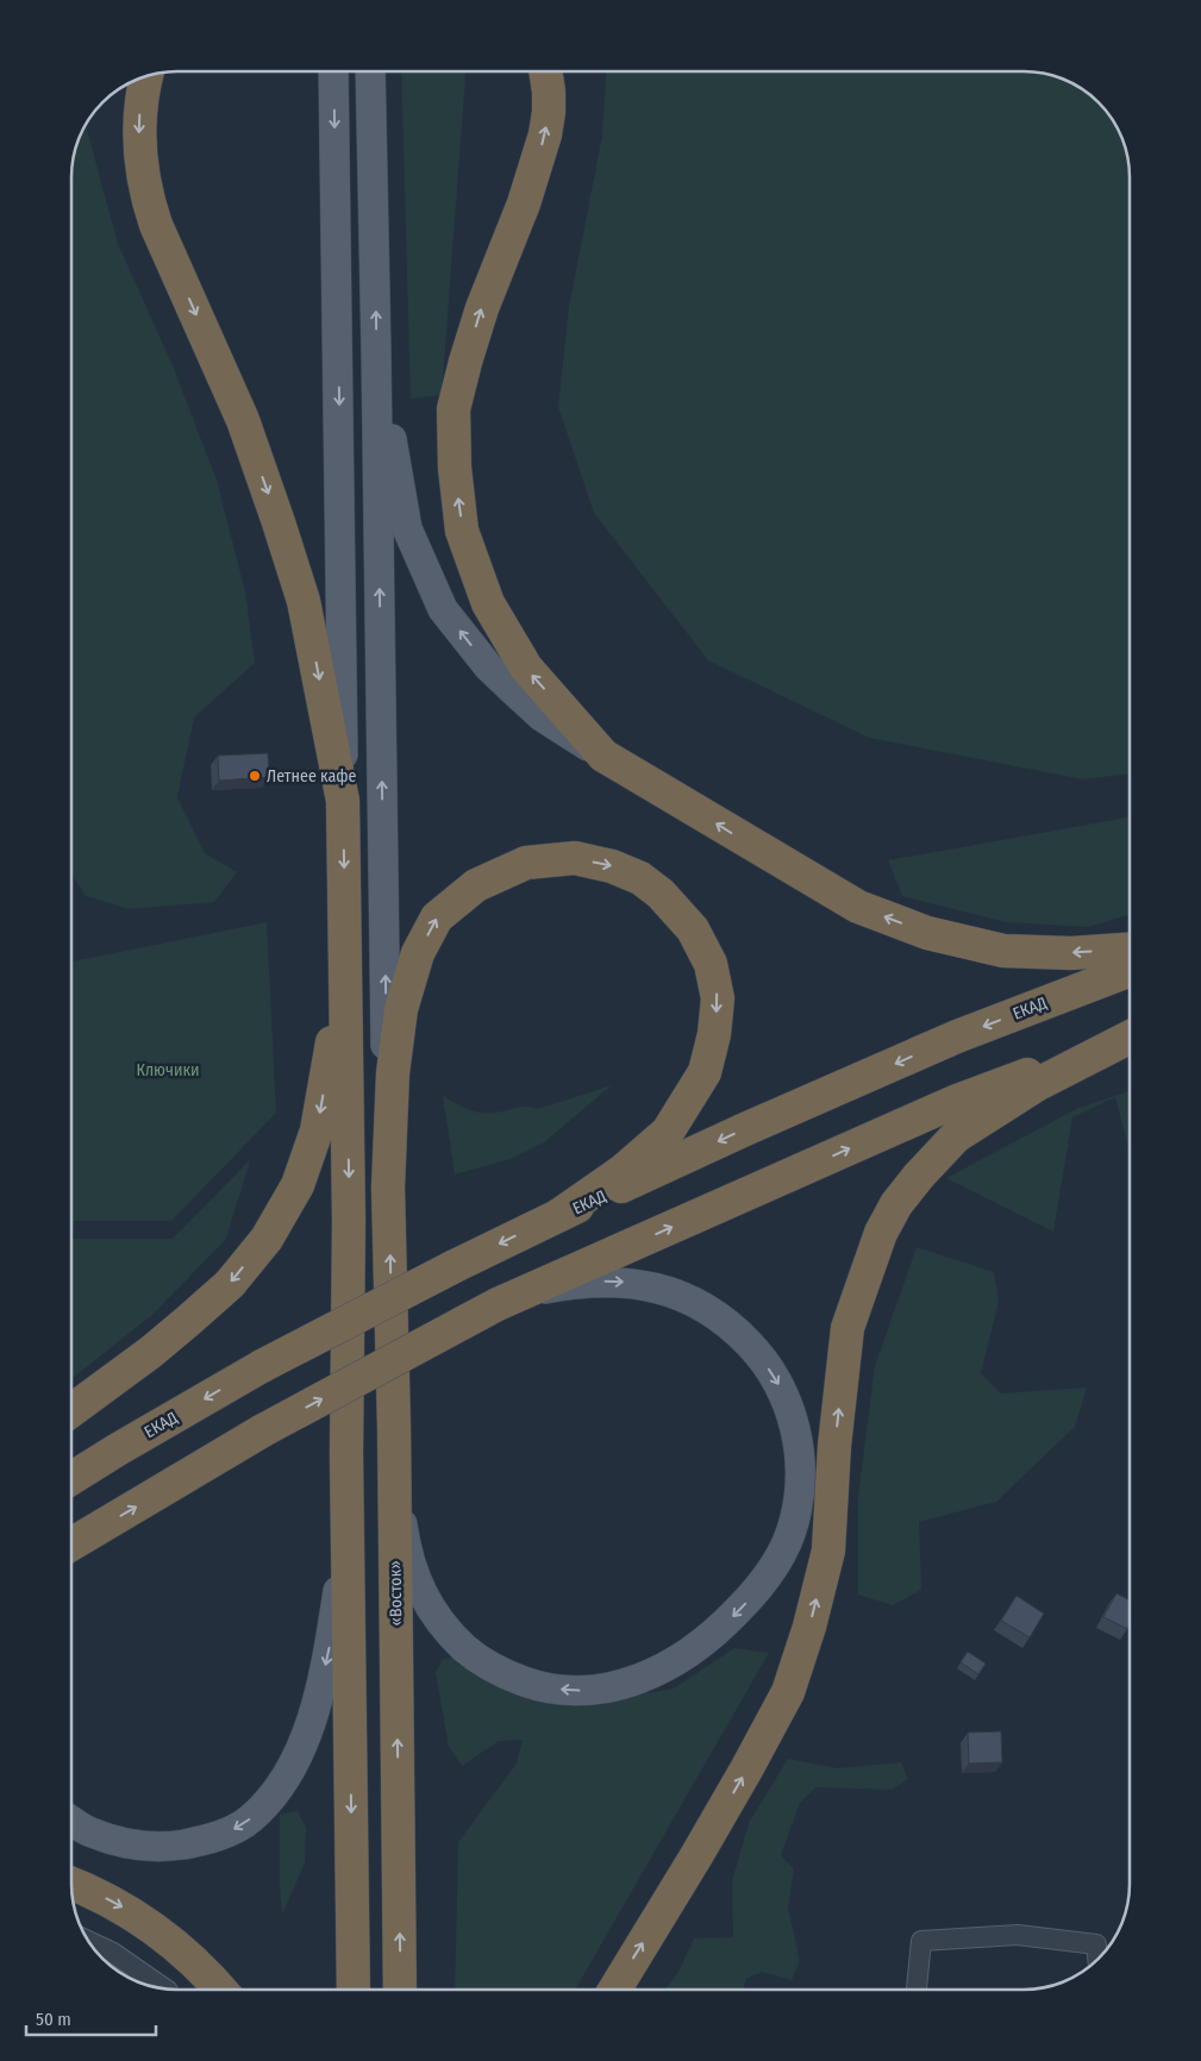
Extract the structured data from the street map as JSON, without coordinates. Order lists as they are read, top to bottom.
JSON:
{
  "streets": {
    "highway": ["ЕКАД", "«Восток»"]
  },
  "crossings": [
    ["ЕКАД", "«Восток»"]
  ],
  "parks": ["Ключики"],
  "places": ["Летнее кафе"],
  "scale_bar": "50 m"
}
